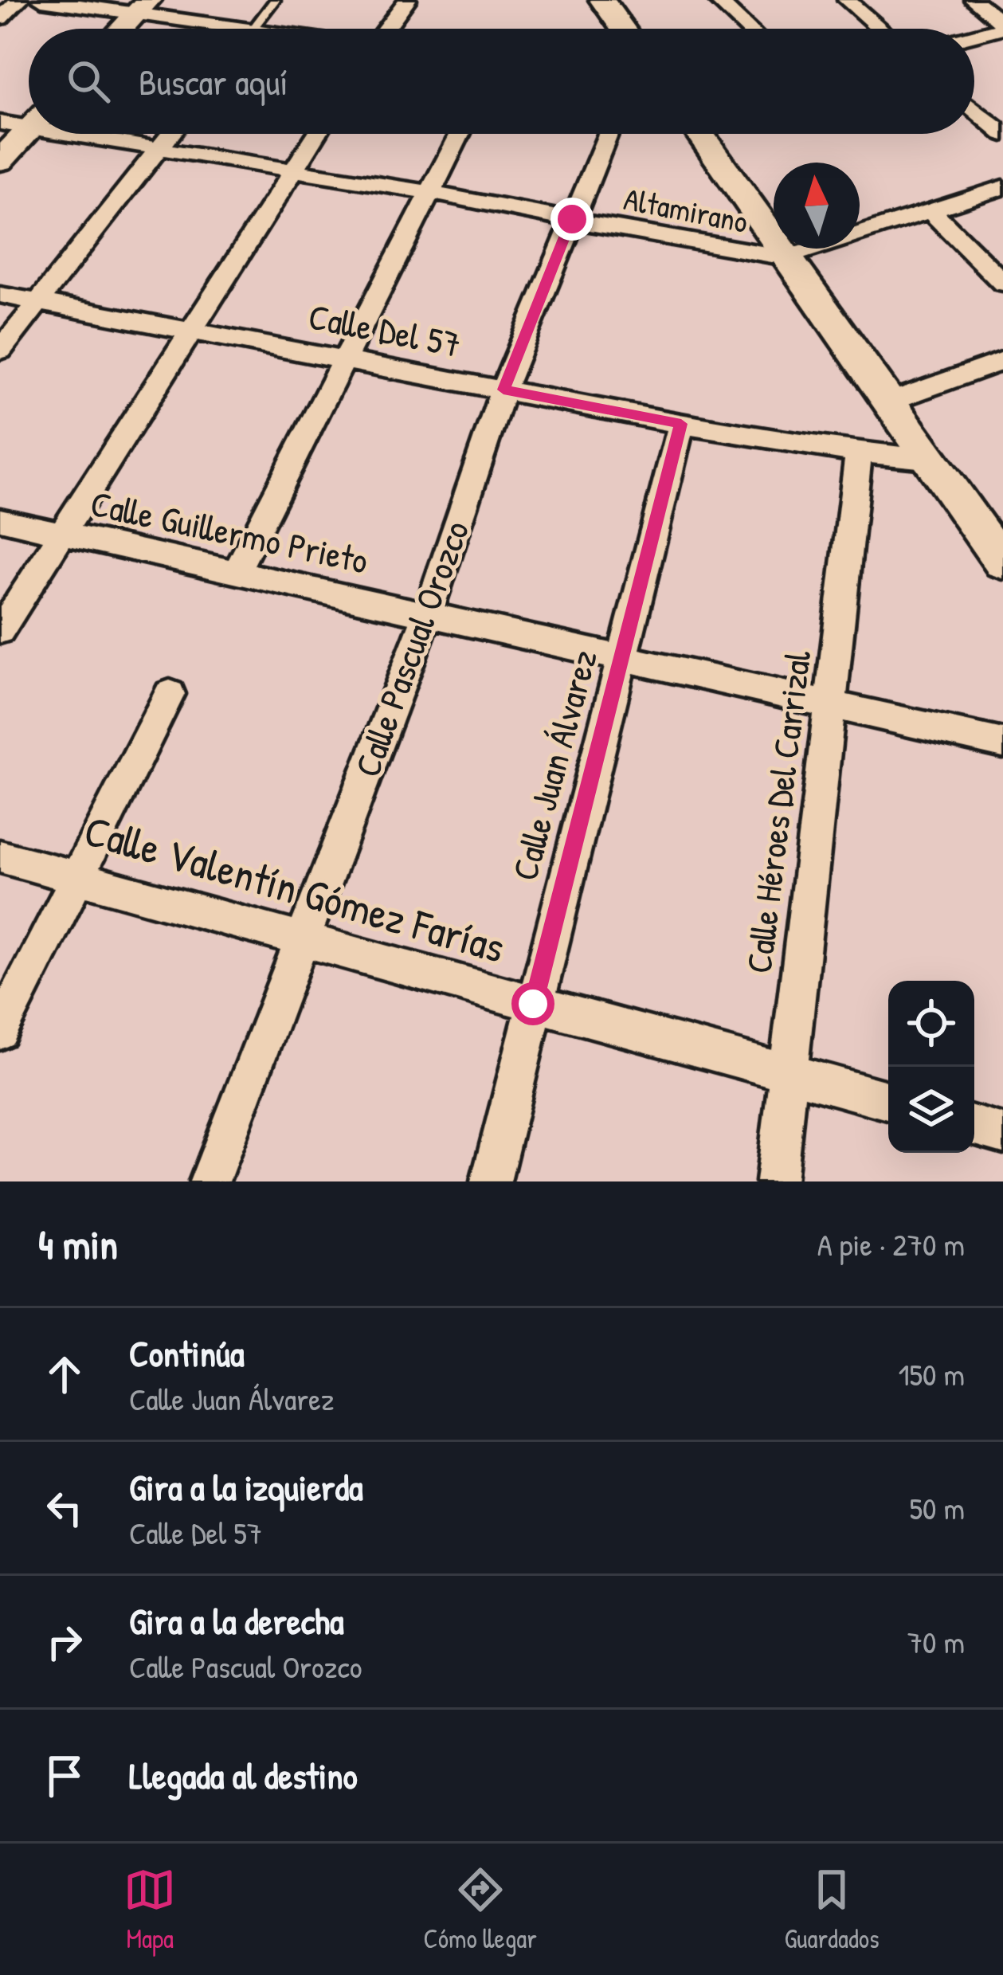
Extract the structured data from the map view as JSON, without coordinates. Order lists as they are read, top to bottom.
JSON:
{
  "streets": {
    "street": [
      "Altamirano",
      "Calle Del 57",
      "Calle Guillermo Prieto",
      "Calle Pascual Orozco",
      "Calle Juan Álvarez",
      "Calle Héroes Del Carrizal",
      "Calle Valentín Gómez Farías"
    ]
  },
  "crossings": [
    ["Altamirano", "Calle Pascual Orozco"],
    ["Calle Del 57", "Calle Pascual Orozco"],
    ["Calle Del 57", "Calle Juan Álvarez"],
    ["Calle Del 57", "Calle Héroes Del Carrizal"],
    ["Calle Guillermo Prieto", "Calle Pascual Orozco"],
    ["Calle Guillermo Prieto", "Calle Juan Álvarez"],
    ["Calle Guillermo Prieto", "Calle Héroes Del Carrizal"],
    ["Calle Pascual Orozco", "Calle Valentín Gómez Farías"],
    ["Calle Juan Álvarez", "Calle Valentín Gómez Farías"],
    ["Calle Héroes Del Carrizal", "Calle Valentín Gómez Farías"]
  ],
  "north": "top",
  "page": {
    "search": "Buscar aquí",
    "heading": ["4 min", "A pie · 270 m"],
    "list": [
      ["Continúa", "Calle Juan Álvarez", "150 m"],
      ["Gira a la izquierda", "Calle Del 57", "50 m"],
      ["Gira a la derecha", "Calle Pascual Orozco", "70 m"],
      "Llegada al destino"
    ],
    "nav": ["Mapa", "Cómo llegar", "Guardados"]
  }
}
